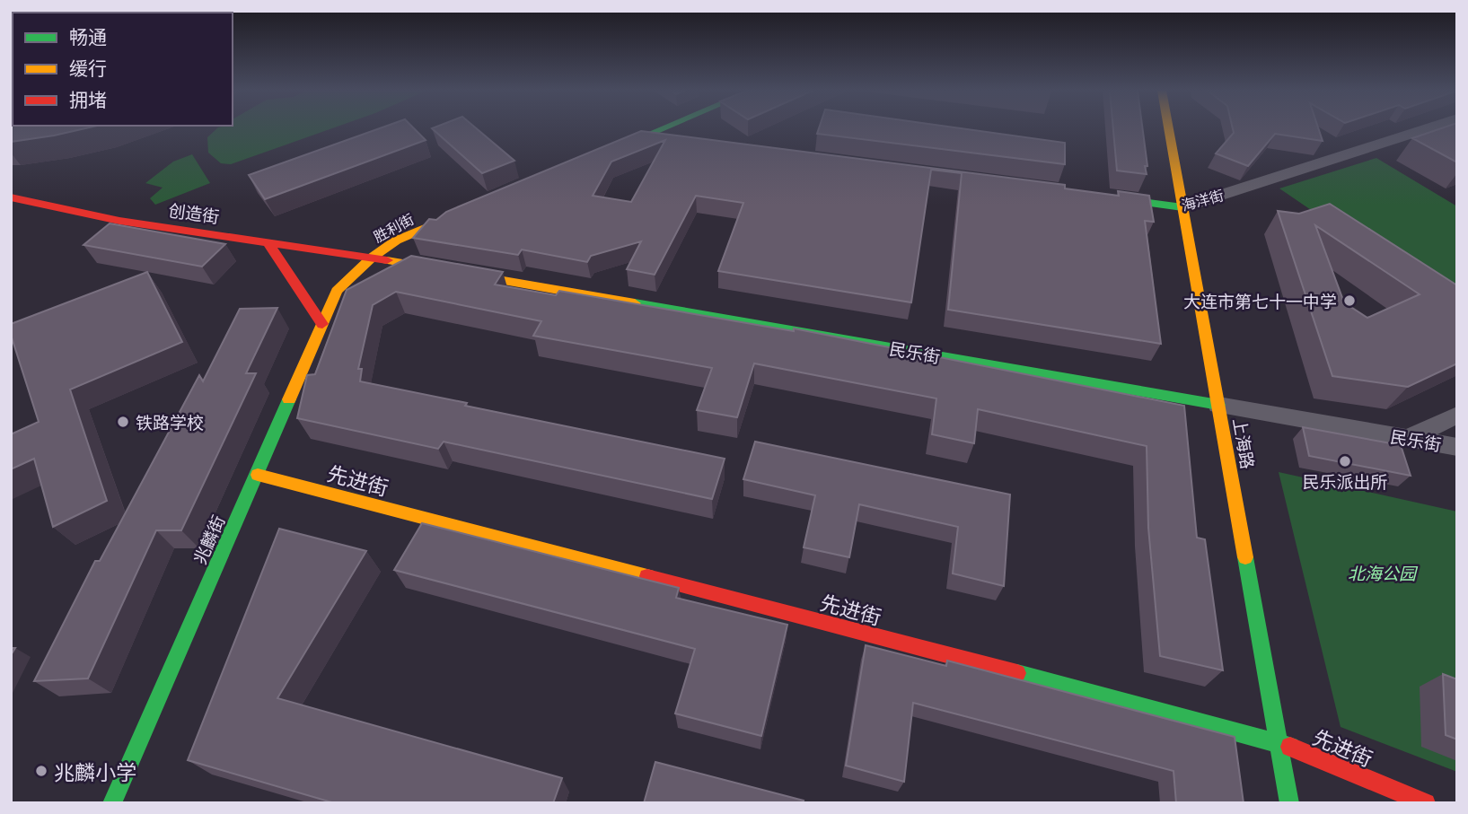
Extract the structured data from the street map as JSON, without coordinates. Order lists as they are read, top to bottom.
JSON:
{
  "streets": {
    "street": [
      "海洋街",
      "创造街",
      "胜利街",
      "民乐街",
      "上海路",
      "先进街",
      "兆麟街"
    ]
  },
  "crossings": [
    ["海洋街", "上海路"],
    ["创造街", "胜利街"],
    ["创造街", "民乐街"],
    ["胜利街", "民乐街"],
    ["胜利街", "兆麟街"],
    ["民乐街", "上海路"],
    ["上海路", "先进街"],
    ["先进街", "兆麟街"]
  ],
  "parks": ["北海公园"],
  "places": [
    "大连市第七十一中学",
    "铁路学校",
    "民乐派出所",
    "兆麟小学"
  ],
  "legend": ["畅通", "缓行", "拥堵"]
}
